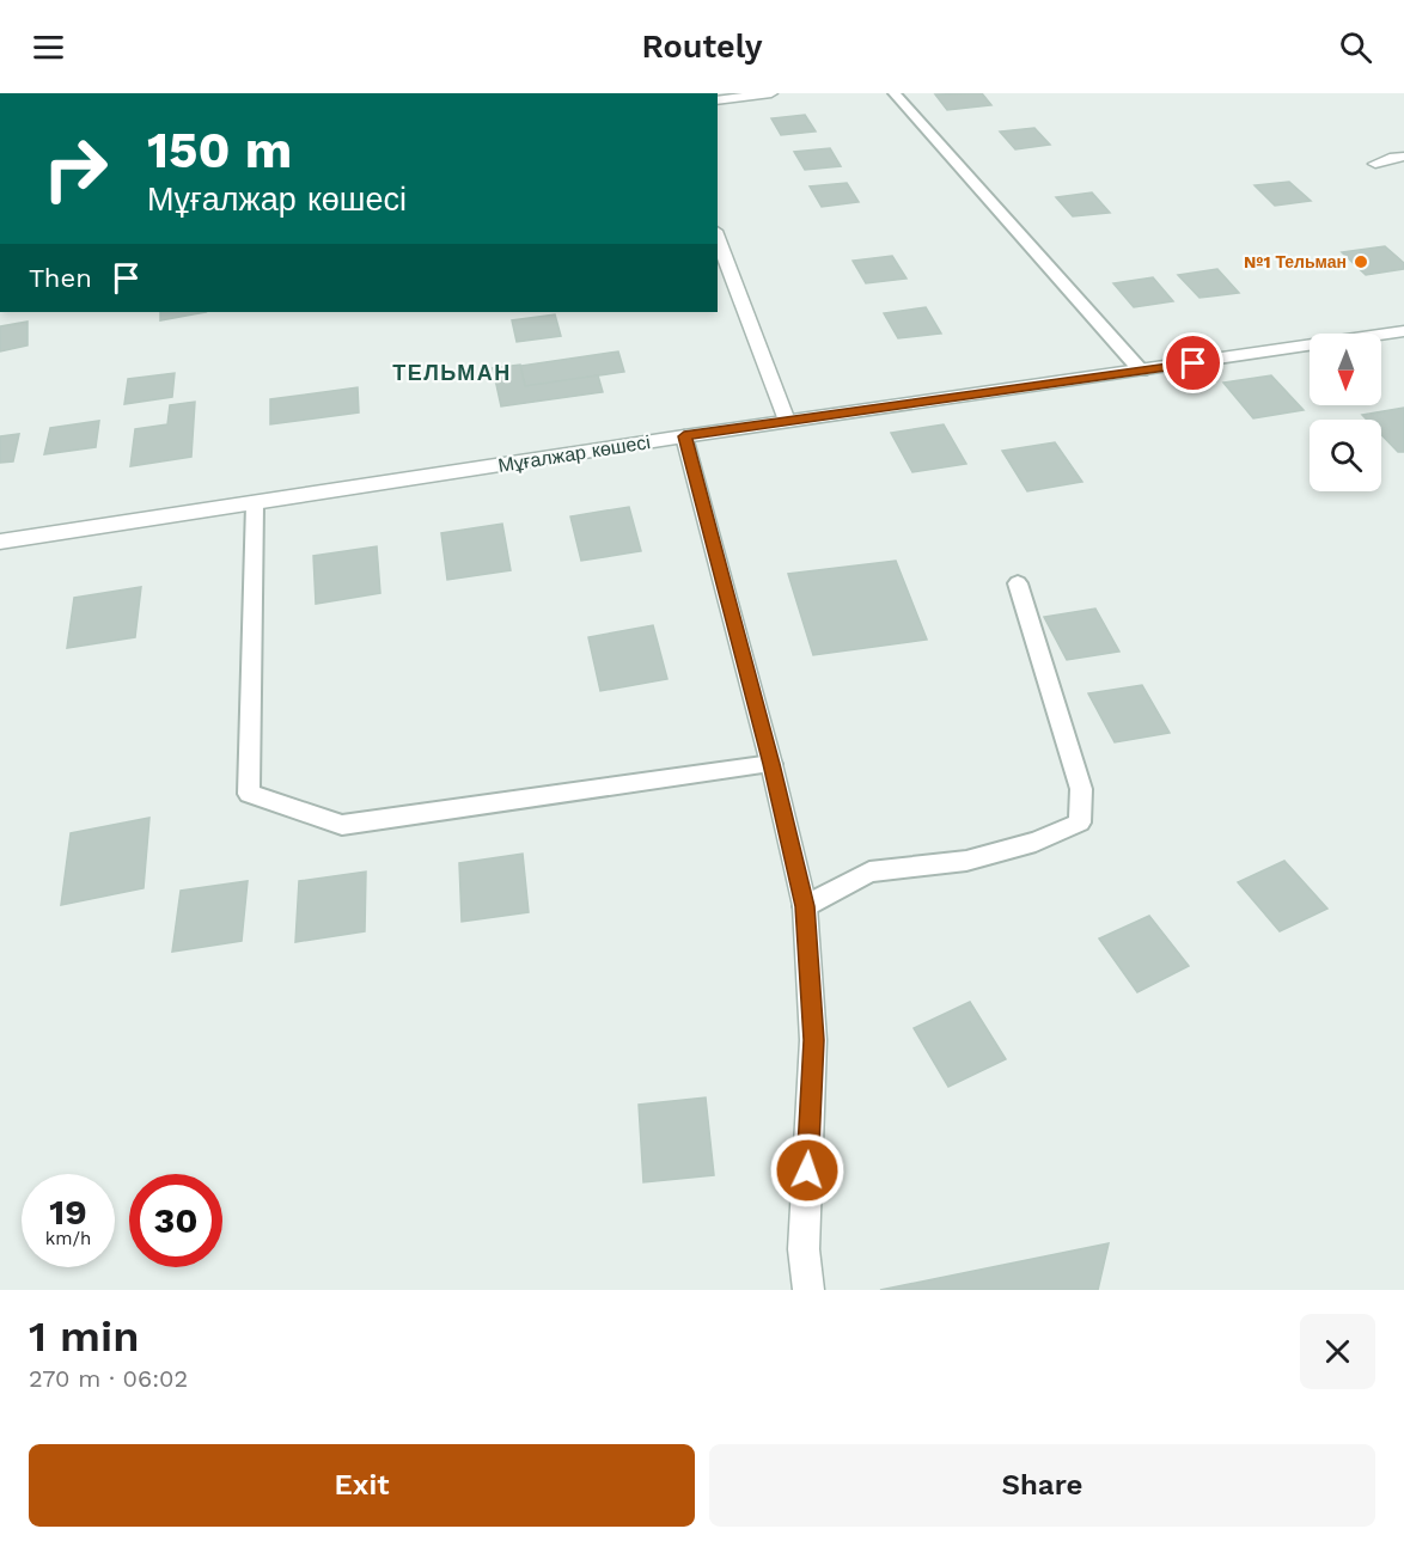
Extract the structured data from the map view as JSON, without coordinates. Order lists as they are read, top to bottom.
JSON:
{
  "streets": {
    "street": ["Мұғалжар көшесі"]
  },
  "districts": ["ТЕЛЬМАН"],
  "places": ["№1 Тельман"],
  "north": "bottom",
  "page": {
    "header": "Routely",
    "turn": ["150 m", "Мұғалжар көшесі"],
    "then": "Then",
    "speed": "19 km/h",
    "limit": "30",
    "heading": ["1 min", "270 m · 06:02"],
    "buttons": ["Exit", "Share"]
  }
}
